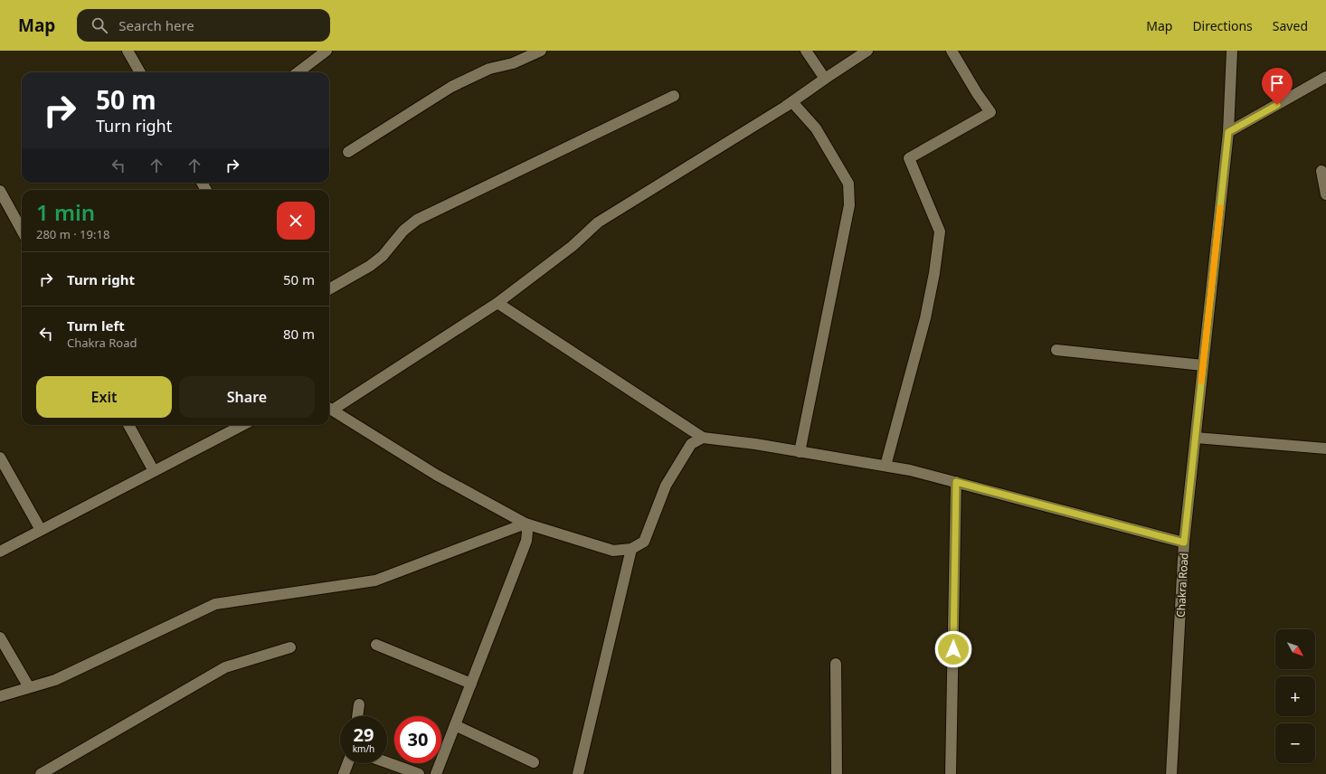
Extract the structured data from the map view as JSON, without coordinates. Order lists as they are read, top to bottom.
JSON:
{
  "streets": {
    "street": ["Chakra Road"]
  },
  "north": "bottom right",
  "page": {
    "header": "Map",
    "search": "Search here",
    "nav": ["Map", "Directions", "Saved"],
    "turn": ["50 m", "Turn right"],
    "heading": ["1 min", "280 m · 19:18"],
    "list": [
      {
        "name": "Turn right",
        "value": "50 m"
      },
      {
        "name": "Turn left",
        "note": "Chakra Road",
        "value": "80 m"
      }
    ],
    "buttons": ["Exit", "Share"],
    "map_buttons": ["+", "−"],
    "speed": "29 km/h",
    "limit": "30"
  }
}
